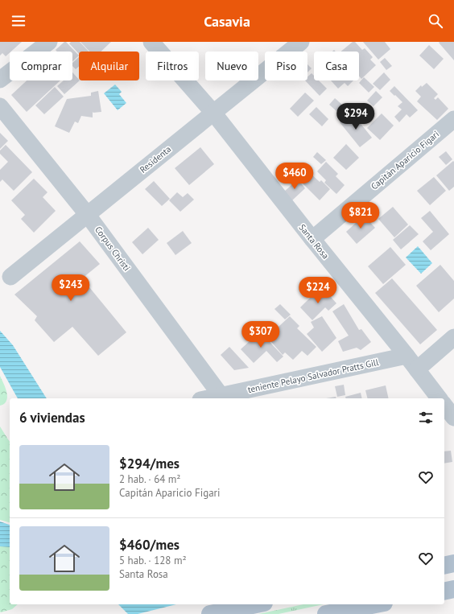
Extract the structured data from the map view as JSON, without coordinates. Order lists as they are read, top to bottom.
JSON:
{
  "streets": {
    "street": [
      "Residenta",
      "Capitán Aparicio Figari",
      "Santa Rosa",
      "Corpus Christi",
      "teniente Pelayo Salvador Pratts Gill"
    ]
  },
  "crossings": [
    ["Residenta", "Santa Rosa"],
    ["Residenta", "Corpus Christi"],
    ["Capitán Aparicio Figari", "Santa Rosa"],
    ["Santa Rosa", "teniente Pelayo Salvador Pratts Gill"],
    ["Corpus Christi", "teniente Pelayo Salvador Pratts Gill"]
  ],
  "page": {
    "header": "Casavia",
    "chip": [
      "Comprar",
      "Alquilar",
      "Filtros",
      "Nuevo",
      "Piso",
      "Casa"
    ],
    "price": [
      "$294",
      "$460",
      "$821",
      "$243",
      "$224",
      "$307"
    ],
    "heading": "6 viviendas",
    "list": [
      {
        "name": "$294/mes",
        "note": "2 hab. · 64 m² · Capitán Aparicio Figari"
      },
      {
        "name": "$460/mes",
        "note": "5 hab. · 128 m² · Santa Rosa"
      }
    ]
  }
}
